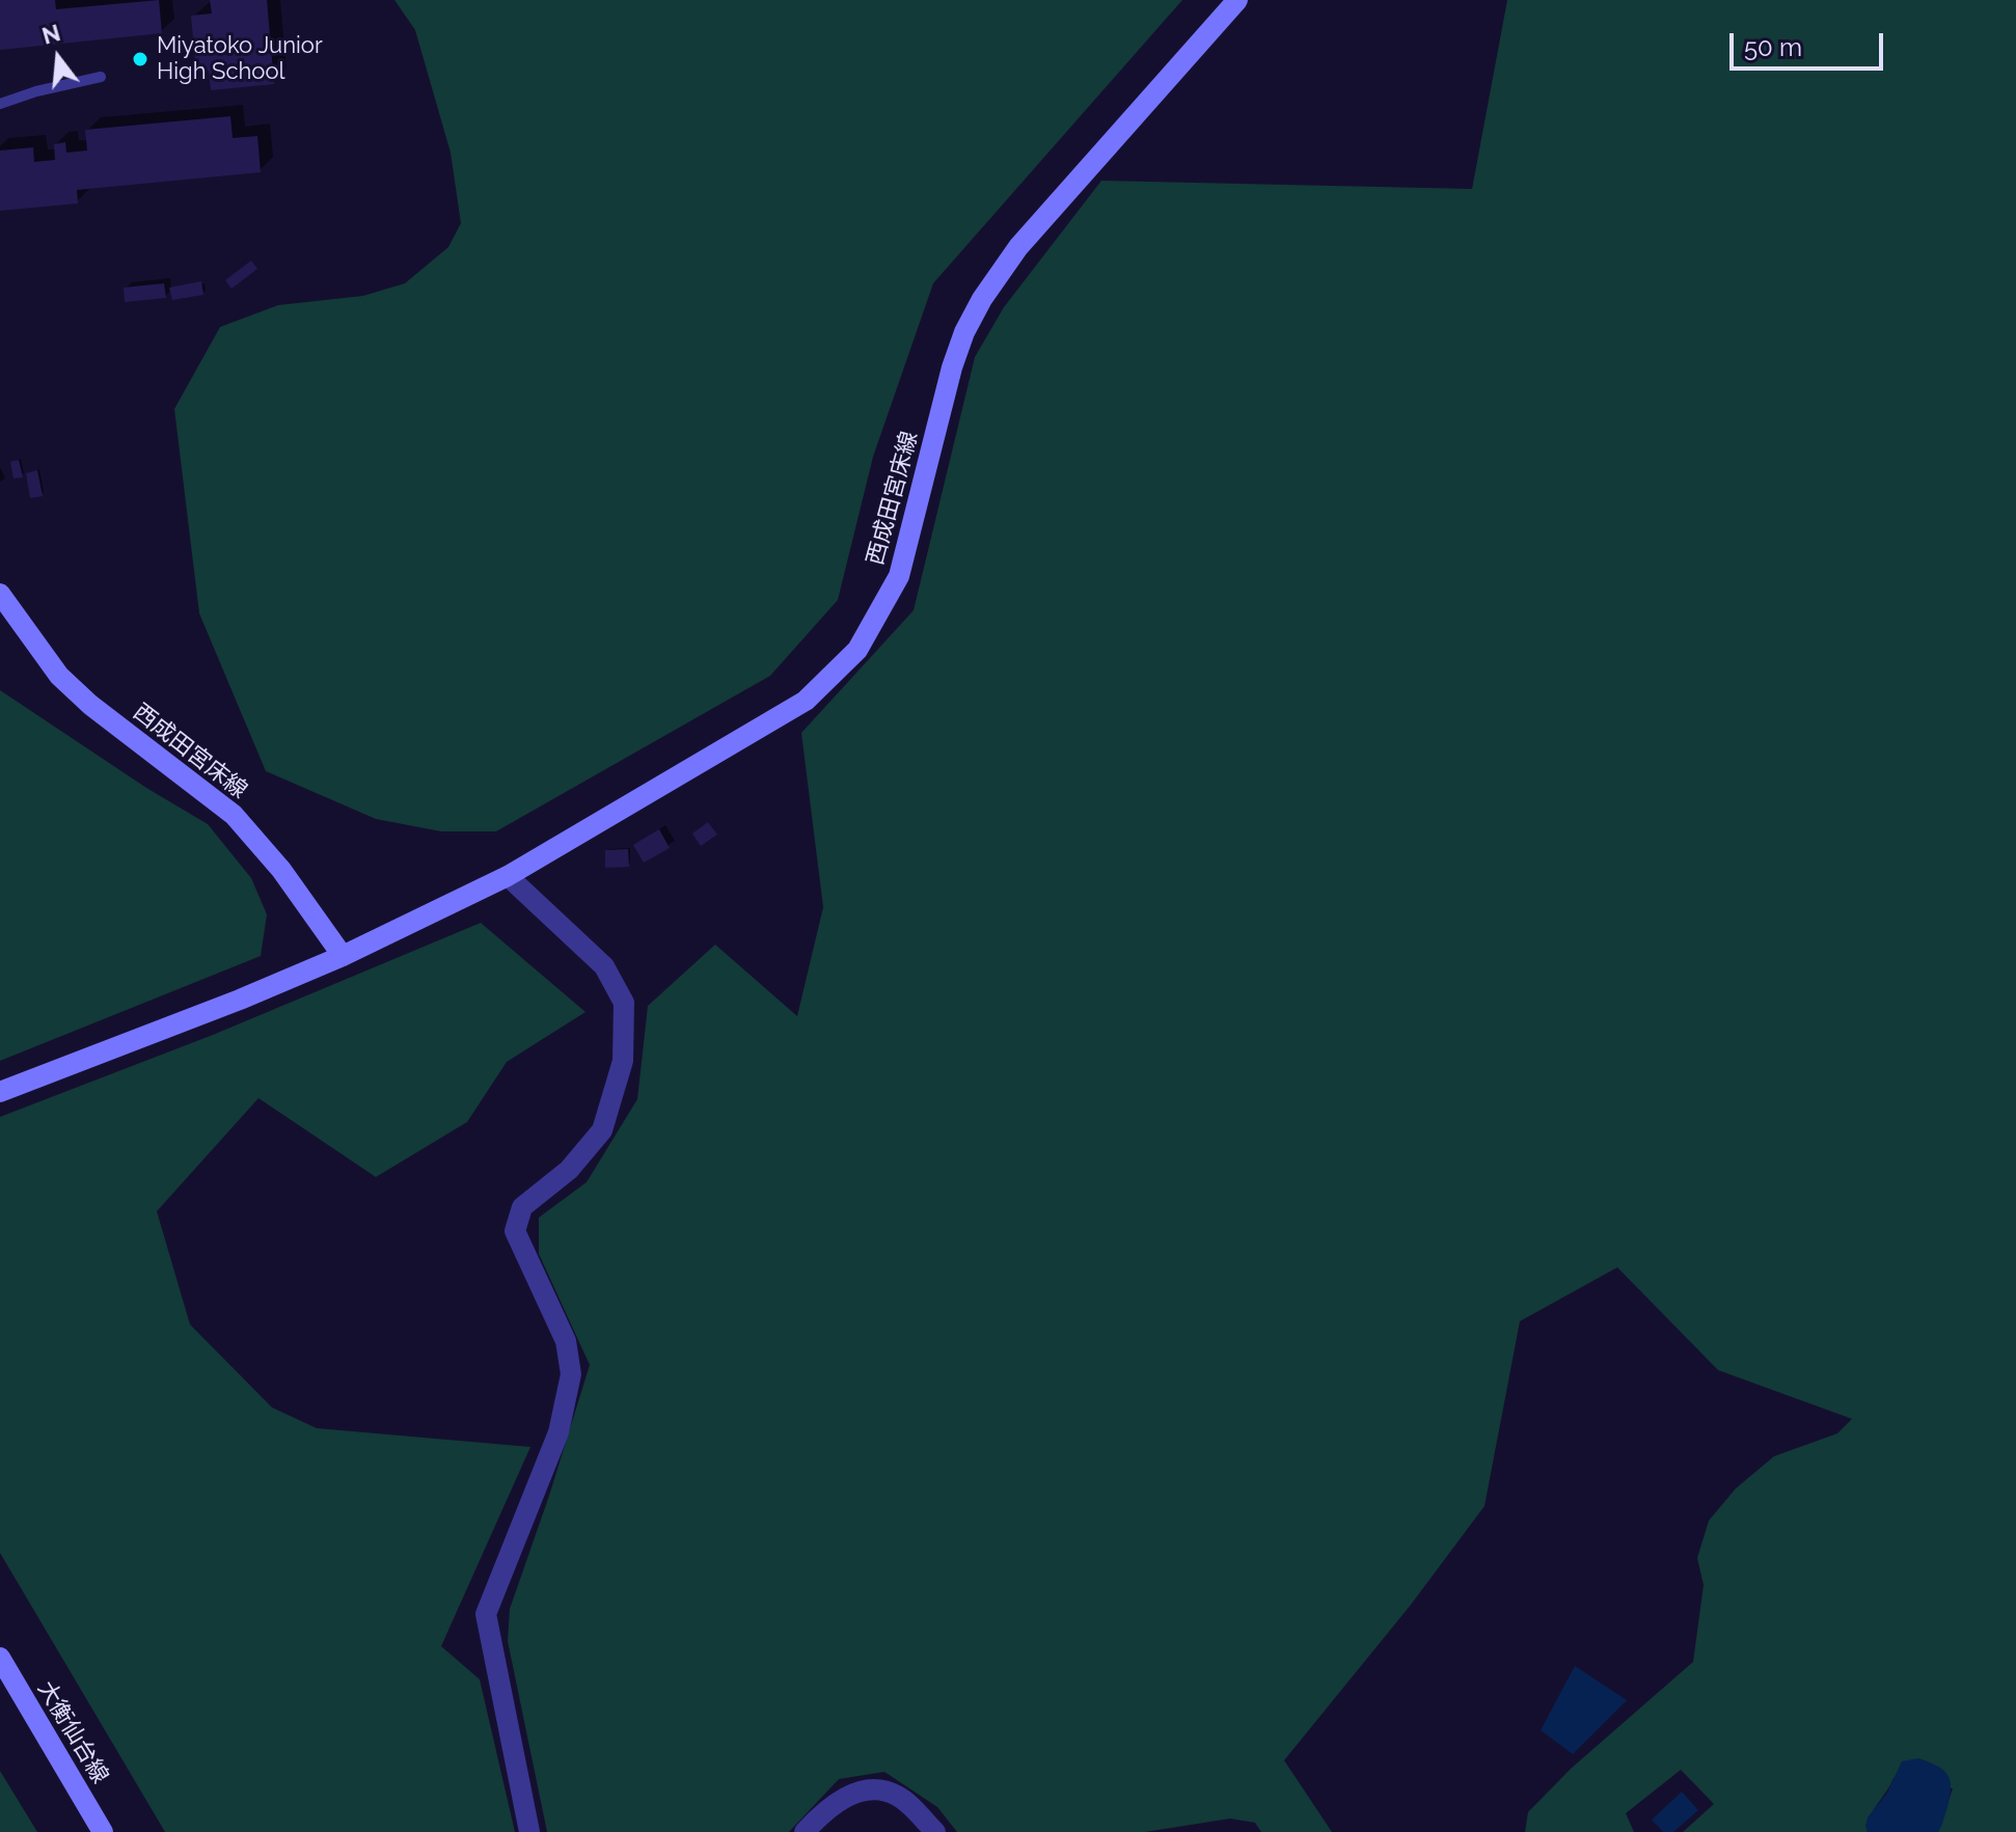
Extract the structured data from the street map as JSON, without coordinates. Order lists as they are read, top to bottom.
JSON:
{
  "streets": {
    "main road": ["西成田宮床線", "大衡仙台線"]
  },
  "places": ["Miyatoko Junior High School"],
  "scale_bar": "50 m",
  "north": "top"
}
